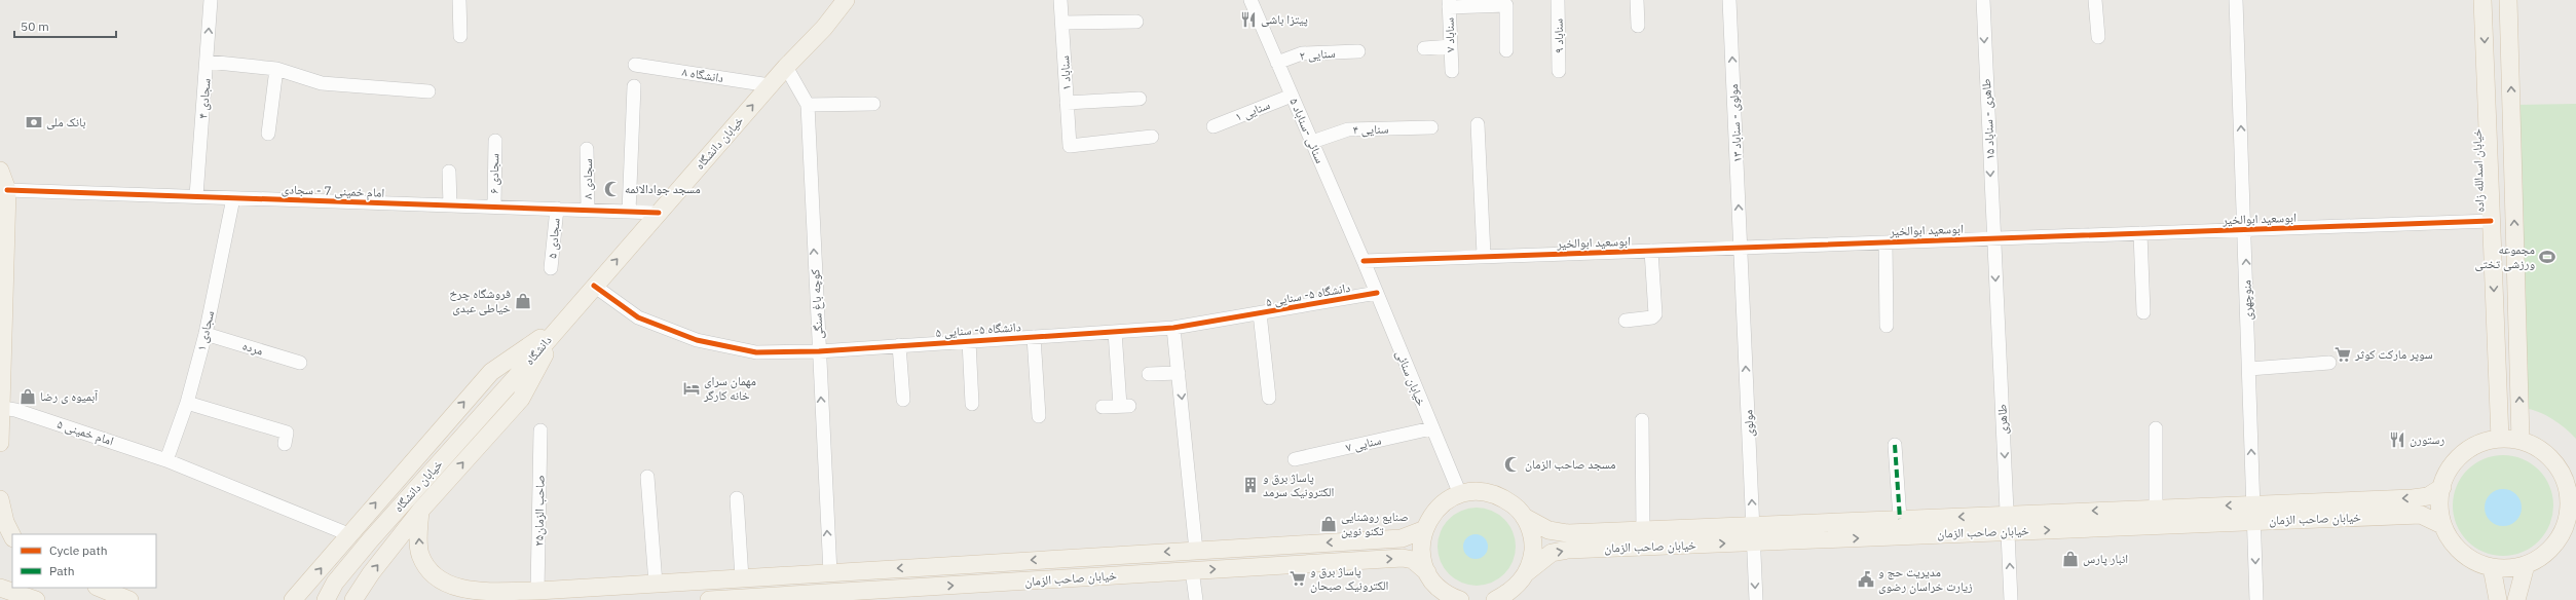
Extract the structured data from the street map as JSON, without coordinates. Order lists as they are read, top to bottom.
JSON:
{
  "streets": {
    "main road": [
      "خیابان دانشگاه",
      "خیابان اسدالله زاده",
      "دانشگاه",
      "خیابان صاحب الزمان"
    ],
    "street": [
      "سناباد ۷",
      "سناباد ۹",
      "سنایی ۲",
      "سناباد ۱",
      "دانشگاه ۸",
      "سجادی ۴",
      "سنایی ۱",
      "طاهری - سناباد ۱۵",
      "مولوی - سناباد ۱۳",
      "سنایی ۴",
      "سنائی -سناباد ۵",
      "سجادی ۶",
      "سجادی ۸",
      "امام خمینی 7 - سجادی",
      "ابوسعید ابوالخیر",
      "سجادی ۵",
      "دانشگاه ۵- سنایی ۵",
      "منوچهری",
      "کوچه باغ سنگی",
      "سجادی ۱",
      "مرده",
      "خیابان سنائی",
      "طاهری",
      "مولوی",
      "امام خمینی ۵",
      "سنایی ۷",
      "صاحب الزمان۲۵"
    ]
  },
  "crossings": [
    ["سنایی ۲", "سنائی -سناباد ۵"],
    ["دانشگاه ۸", "خیابان دانشگاه"],
    ["سجادی ۴", "امام خمینی 7 - سجادی"],
    ["سنایی ۱", "سنائی -سناباد ۵"],
    ["طاهری - سناباد ۱۵", "ابوسعید ابوالخیر"],
    ["طاهری - سناباد ۱۵", "طاهری"],
    ["مولوی - سناباد ۱۳", "ابوسعید ابوالخیر"],
    ["مولوی - سناباد ۱۳", "مولوی"],
    ["سنایی ۴", "سنائی -سناباد ۵"],
    ["سنائی -سناباد ۵", "ابوسعید ابوالخیر"],
    ["سنائی -سناباد ۵", "خیابان سنائی"],
    ["خیابان دانشگاه", "امام خمینی 7 - سجادی"],
    ["خیابان دانشگاه", "دانشگاه ۵- سنایی ۵"],
    ["خیابان دانشگاه", "کوچه باغ سنگی"],
    ["خیابان دانشگاه", "دانشگاه"],
    ["خیابان اسدالله زاده", "ابوسعید ابوالخیر"],
    ["خیابان اسدالله زاده", "خیابان صاحب الزمان"],
    ["سجادی ۶", "امام خمینی 7 - سجادی"],
    ["سجادی ۸", "امام خمینی 7 - سجادی"],
    ["امام خمینی 7 - سجادی", "سجادی ۵"],
    ["امام خمینی 7 - سجادی", "سجادی ۱"],
    ["ابوسعید ابوالخیر", "منوچهری"],
    ["ابوسعید ابوالخیر", "خیابان سنائی"],
    ["ابوسعید ابوالخیر", "طاهری"],
    ["ابوسعید ابوالخیر", "مولوی"],
    ["دانشگاه ۵- سنایی ۵", "کوچه باغ سنگی"],
    ["دانشگاه ۵- سنایی ۵", "خیابان سنائی"],
    ["منوچهری", "خیابان صاحب الزمان"],
    ["سجادی ۱", "مرده"],
    ["سجادی ۱", "امام خمینی ۵"],
    ["خیابان سنائی", "سنایی ۷"],
    ["طاهری", "خیابان صاحب الزمان"],
    ["مولوی", "خیابان صاحب الزمان"]
  ],
  "one_way": [
    "طاهری - سناباد ۱۵",
    "مولوی - سناباد ۱۳",
    "خیابان دانشگاه",
    "کوچه باغ سنگی"
  ],
  "places": {
    "restaurant": ["پیتزا باشی", "رستورن"],
    "bank": ["بانک ملی"],
    "mosque": ["مسجد جوادالائمه", "مسجد صاحب الزمان"],
    "sports": ["مجموعه ورزشی تختی"],
    "shop": [
      "فروشگاه چرخ خیاطی عبدی",
      "آبمیوه ی رضا",
      "صنایع روشنایی تکنو نوین",
      "انبار پارس"
    ],
    "supermarket": ["سوپر مارکت کوثر", "پاساژ برق و الکترونیک صبحان"],
    "hotel": ["مهمان سرای خانه کارگر"],
    "building": ["پاساژ برق و الکترونیک سرمد"],
    "public building": ["مدیریت حج و زیارت خراسان رضوی"]
  },
  "legend": ["Cycle path", "Path"],
  "scale_bar": "50 m"
}
